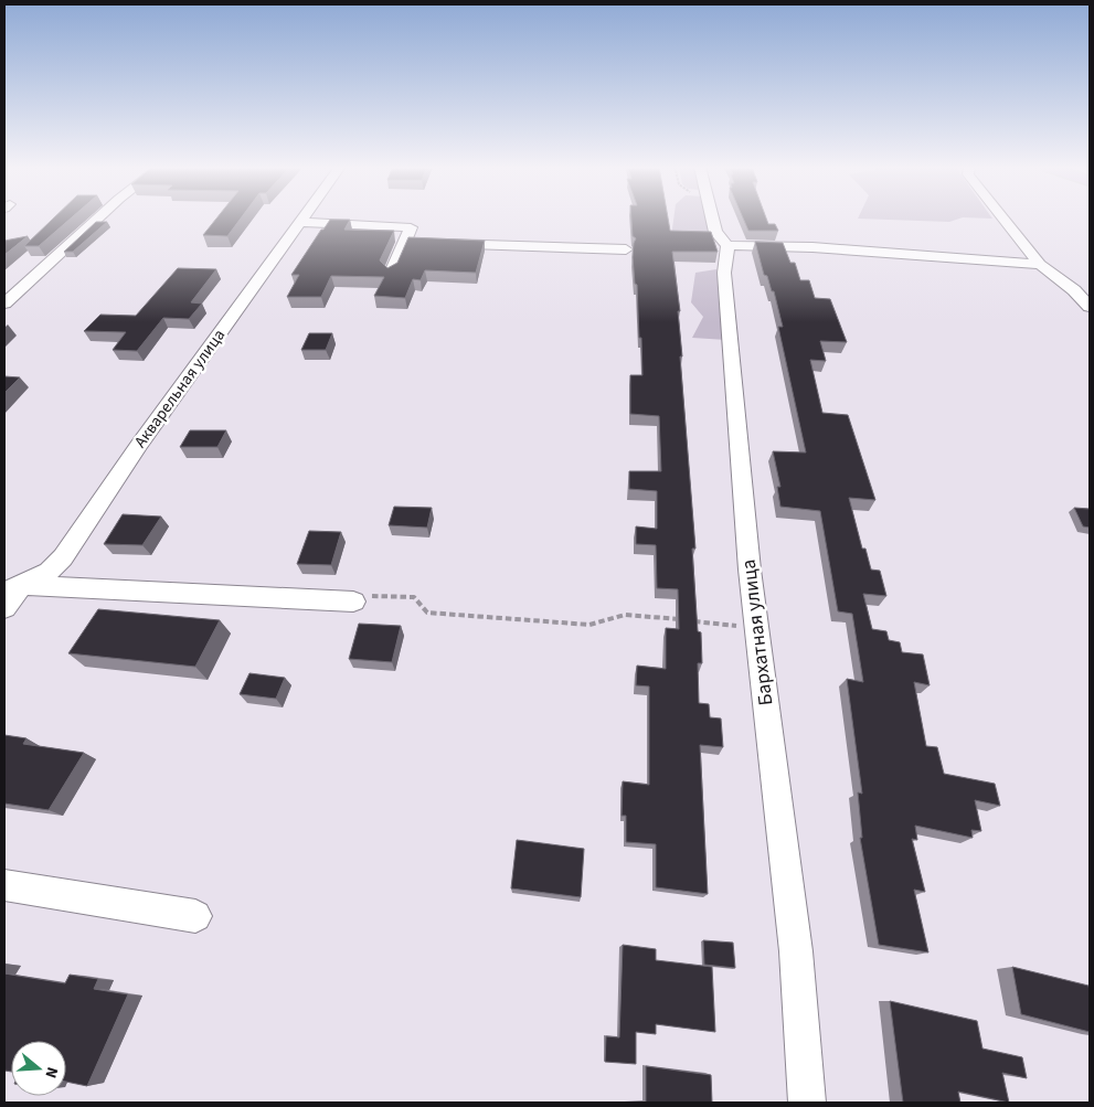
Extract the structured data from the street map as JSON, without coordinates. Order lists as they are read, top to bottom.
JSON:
{
  "streets": {
    "street": ["Акварельная улица", "Бархатная улица"]
  },
  "north": "right"
}
